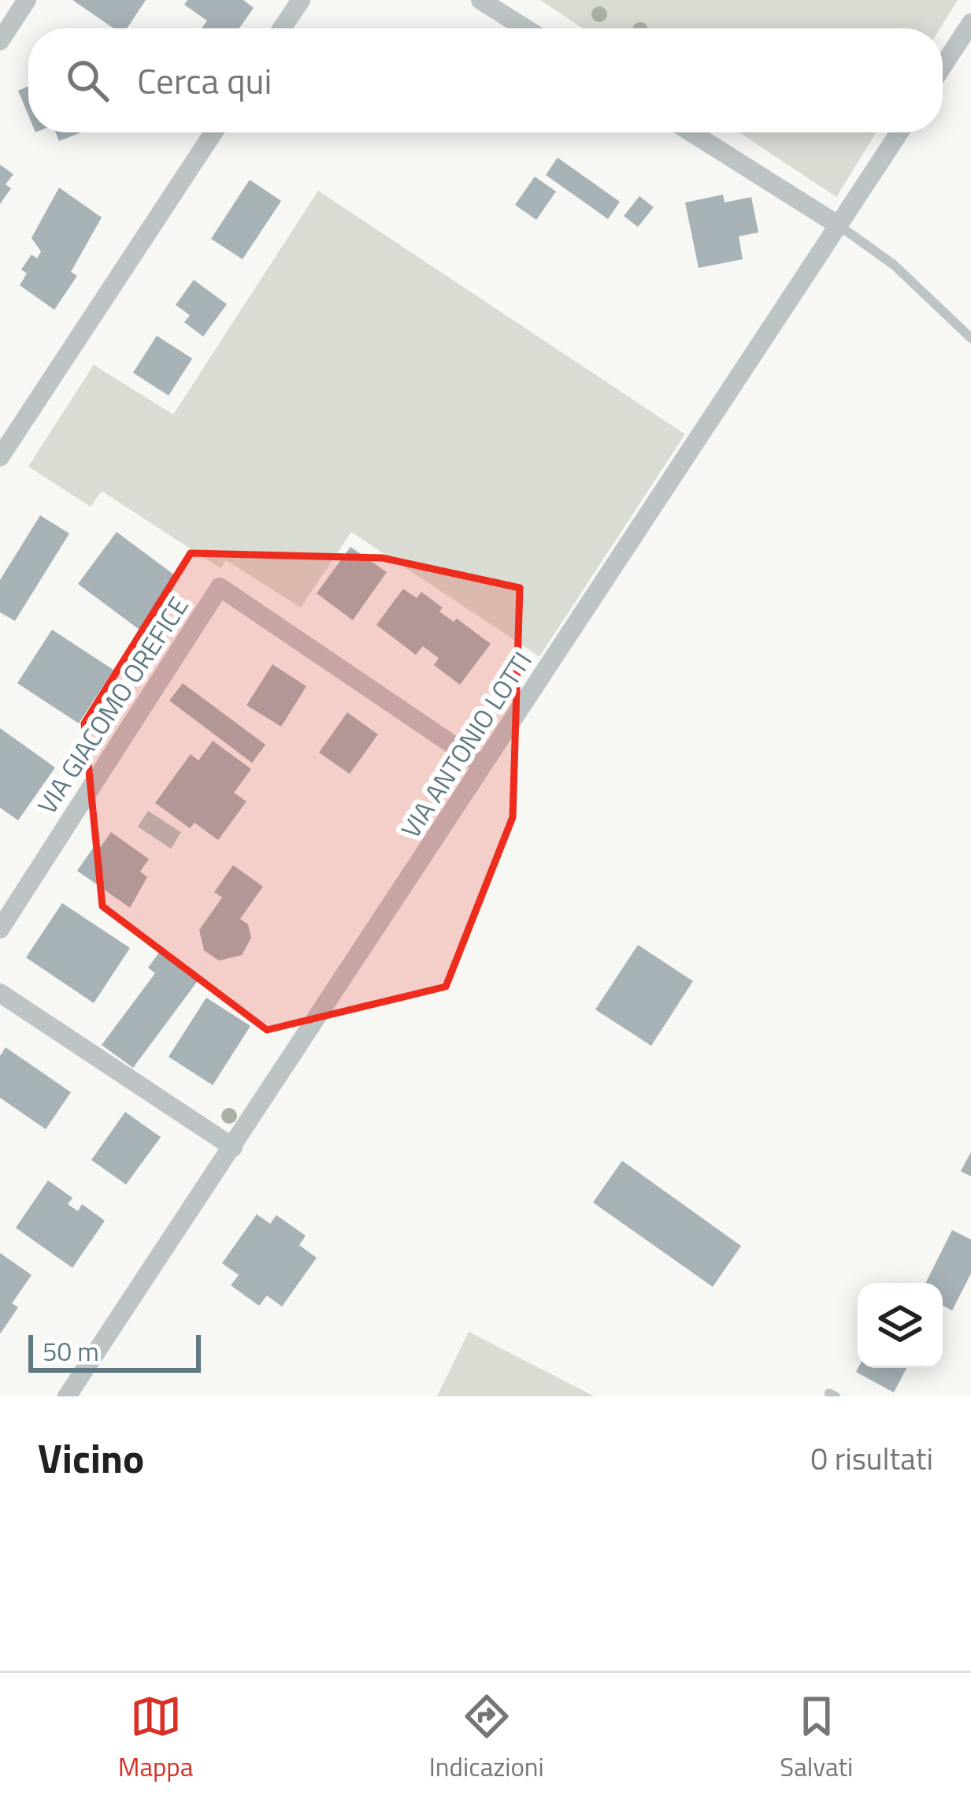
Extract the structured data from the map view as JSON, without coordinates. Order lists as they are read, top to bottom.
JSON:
{
  "streets": {
    "street": ["VIA GIACOMO OREFICE", "VIA ANTONIO LOTTI"]
  },
  "crossings": [
    ["VIA GIACOMO OREFICE", "VIA ANTONIO LOTTI"]
  ],
  "scale_bar": "50 m",
  "page": {
    "search": "Cerca qui",
    "scale": "50 m",
    "heading": ["Vicino", "0 risultati"],
    "nav": ["Mappa", "Indicazioni", "Salvati"]
  }
}
